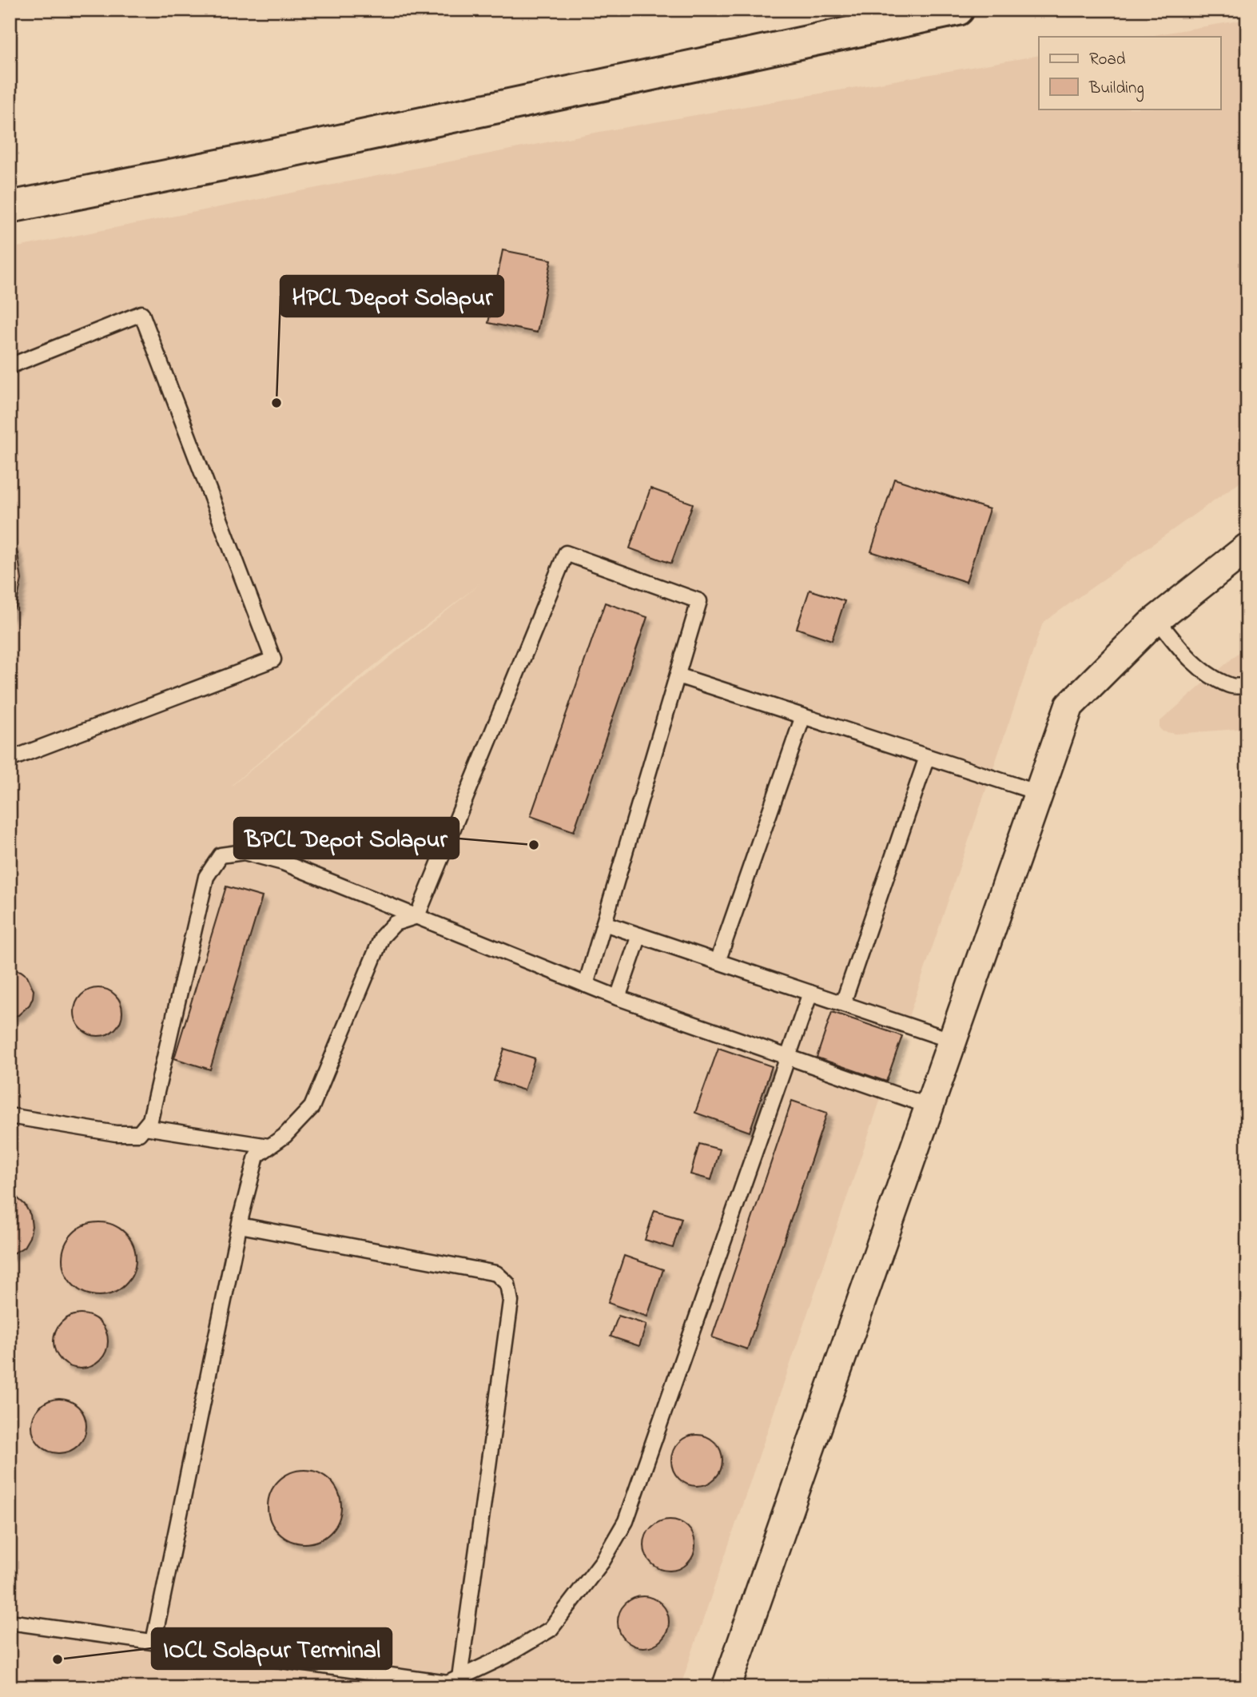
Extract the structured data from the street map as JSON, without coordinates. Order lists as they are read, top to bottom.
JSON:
{
  "places": ["HPCL Depot Solapur", "BPCL Depot Solapur", "IOCL Solapur Terminal"],
  "legend": ["Road", "Building"]
}
